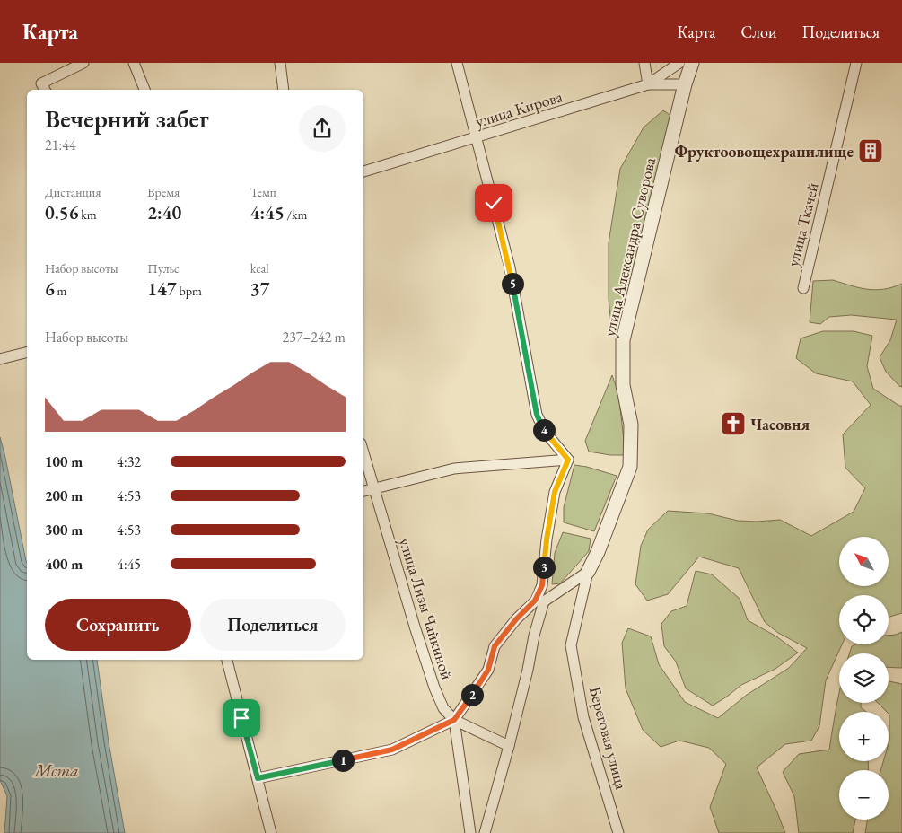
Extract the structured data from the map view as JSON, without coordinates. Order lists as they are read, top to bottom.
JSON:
{
  "streets": {
    "street": [
      "улица Кирова",
      "улица Ткачей",
      "улица Александра Суворова",
      "улица Лизы Чайкиной",
      "Береговая улица"
    ]
  },
  "crossings": [
    ["улица Александра Суворова", "Береговая улица"]
  ],
  "water": ["Мста"],
  "places": {
    "building": ["Фруктоовощехранилище"],
    "church": ["Часовня"]
  },
  "north": "top left",
  "page": {
    "header": "Карта",
    "nav": ["Карта", "Слои", "Поделиться"],
    "heading": ["Вечерний забег", "21:44"],
    "stats": [
      ["Дистанция", "0.56 km"],
      ["Время", "2:40"],
      ["Темп", "4:45 /km"],
      ["Набор высоты", "6 m"],
      ["Пульс", "147 bpm"],
      ["kcal", "37"]
    ],
    "pins": [
      "5",
      "4",
      "3",
      "2",
      "1"
    ],
    "chart": ["Набор высоты", "237–242 m"],
    "list": [
      {
        "name": "100 m",
        "note": "4:32"
      },
      {
        "name": "200 m",
        "note": "4:53"
      },
      {
        "name": "300 m",
        "note": "4:53"
      },
      {
        "name": "400 m",
        "note": "4:45"
      }
    ],
    "map_buttons": ["+", "−"],
    "buttons": ["Сохранить", "Поделиться"]
  }
}
